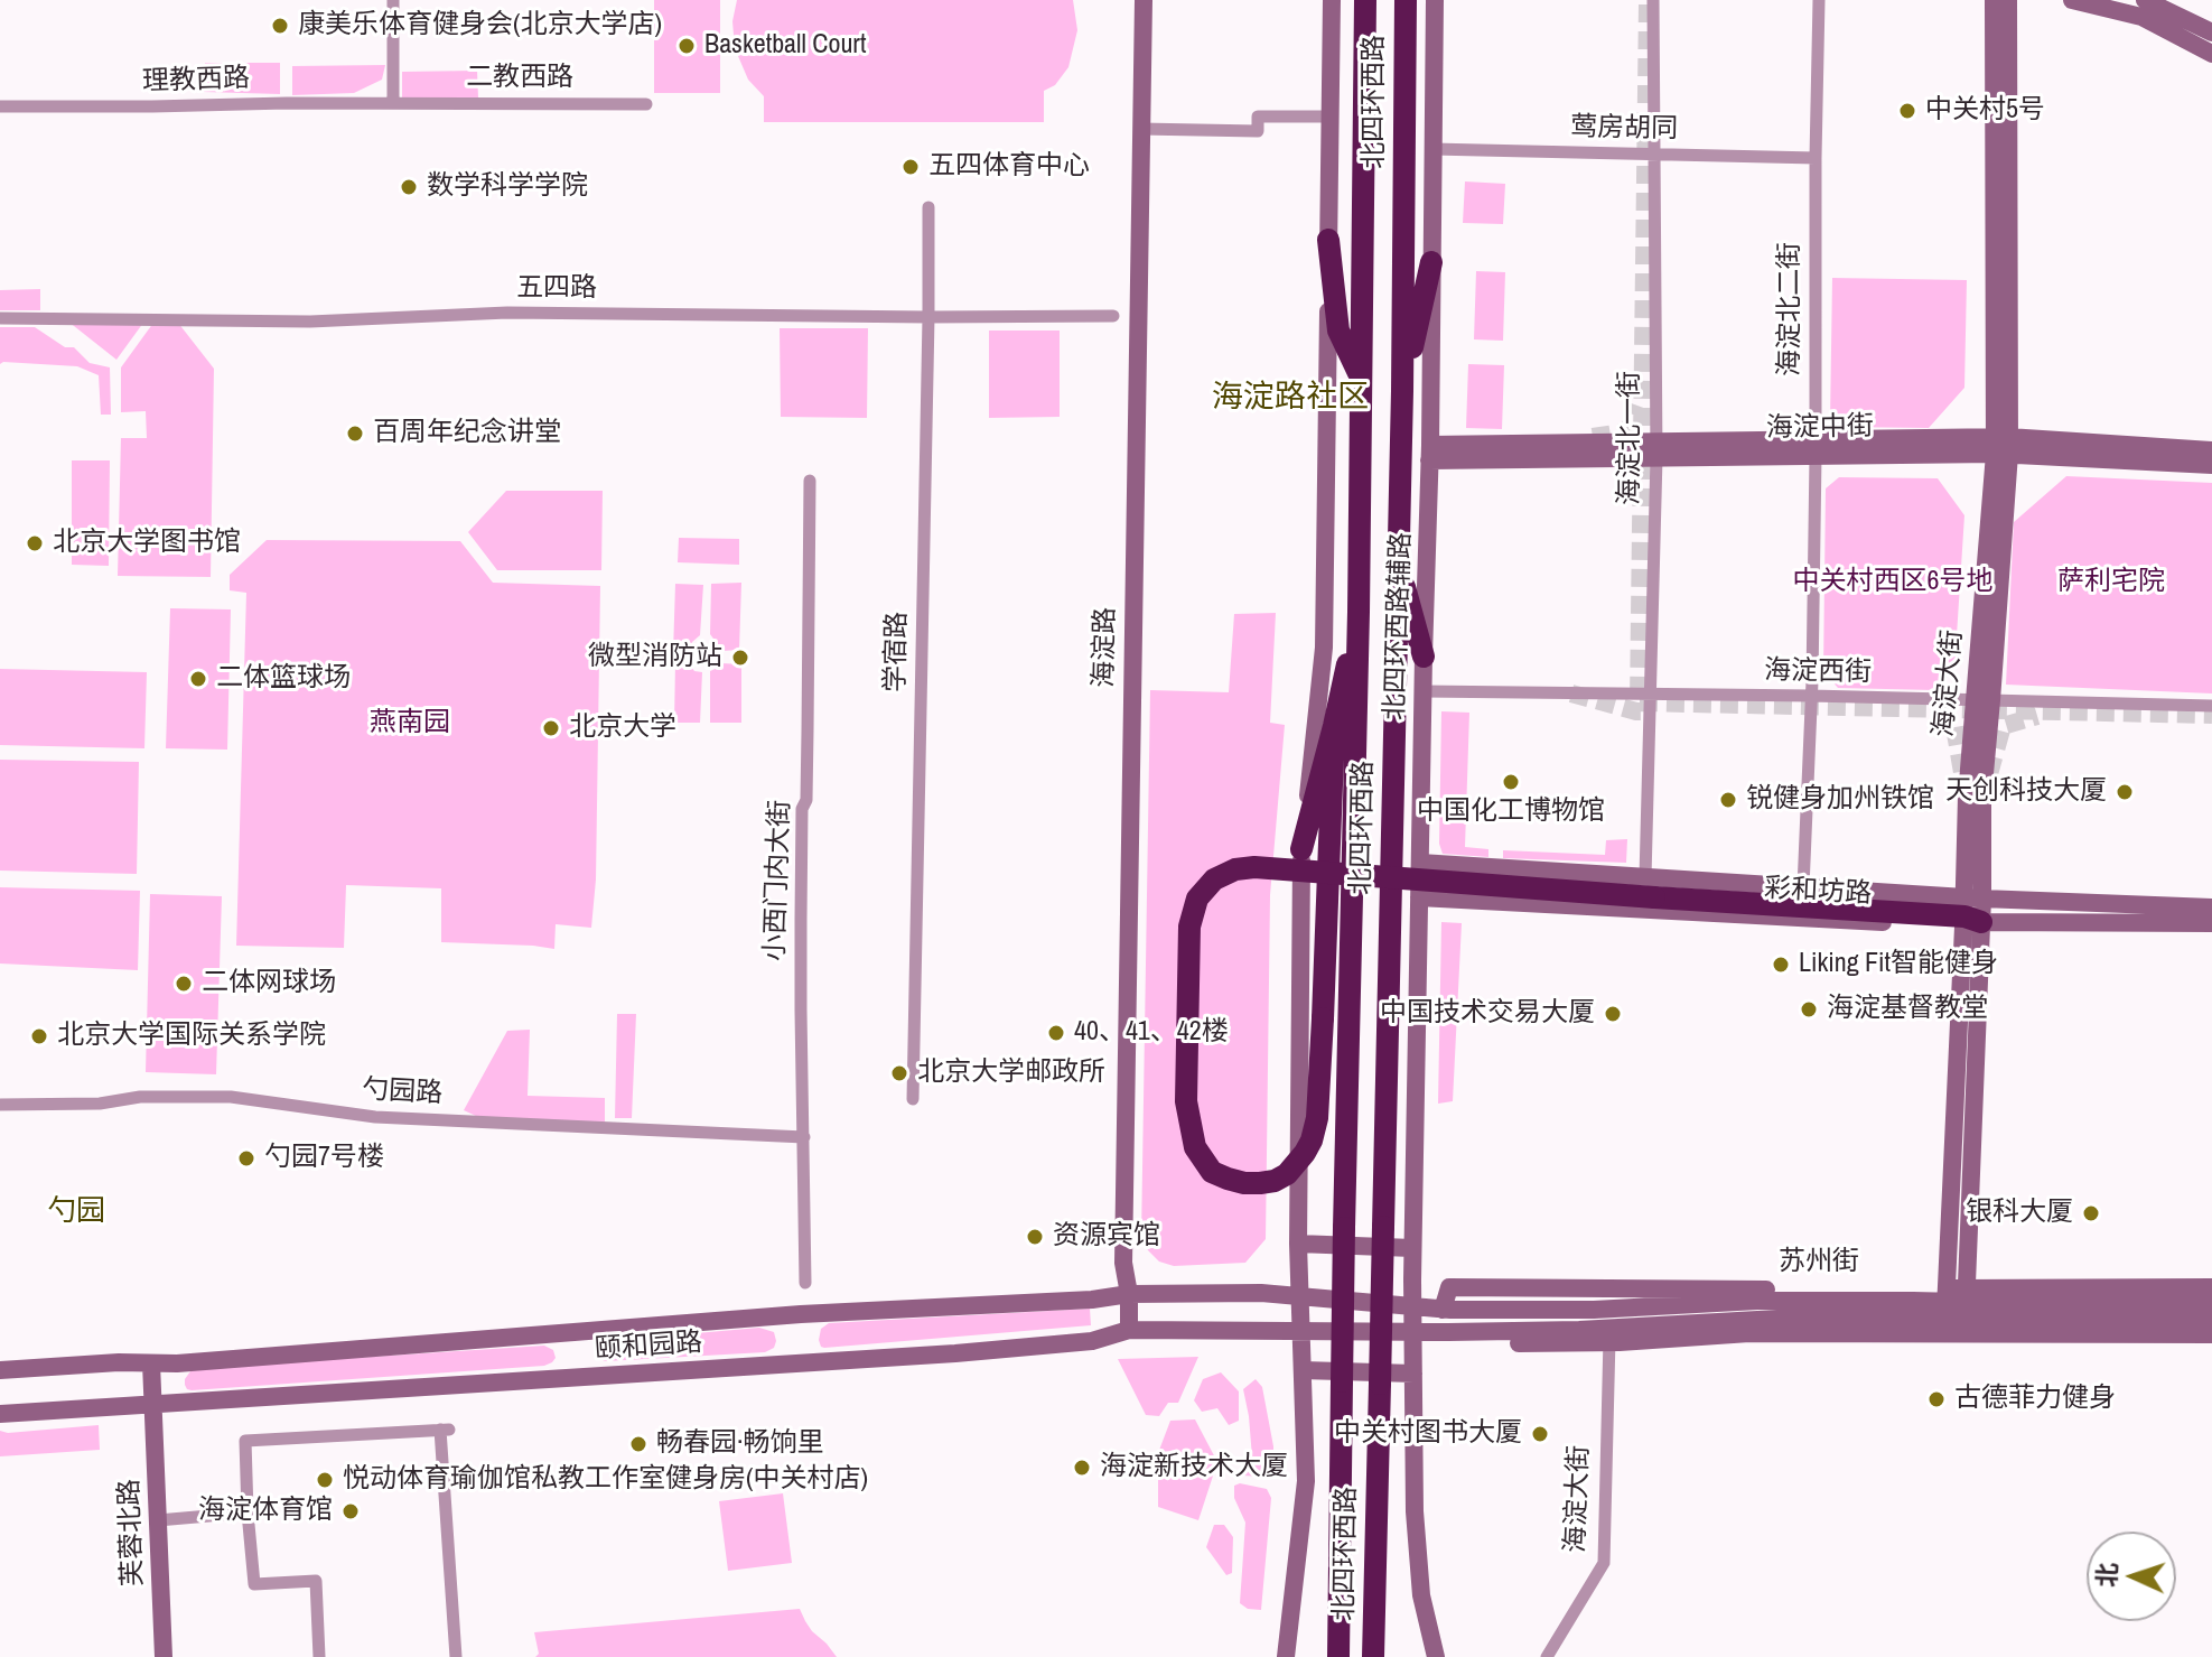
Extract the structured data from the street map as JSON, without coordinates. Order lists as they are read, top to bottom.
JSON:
{
  "streets": {
    "highway": ["北四环西路"],
    "street": [
      "二教西路",
      "理教西路",
      "莺房胡同",
      "五四路",
      "海淀北二街",
      "海淀中街",
      "海淀北一街",
      "北四环西路辅路",
      "海淀路",
      "学宿路",
      "海淀西街",
      "海淀大街",
      "小西门内大街",
      "彩和坊路",
      "勺园路",
      "苏州街",
      "颐和园路",
      "芙蓉北路"
    ]
  },
  "crossings": [
    ["二教西路", "理教西路"],
    ["北四环西路", "苏州街"],
    ["北四环西路", "颐和园路"],
    ["莺房胡同", "海淀北二街"],
    ["莺房胡同", "海淀北一街"],
    ["莺房胡同", "北四环西路辅路"],
    ["五四路", "学宿路"],
    ["海淀北二街", "海淀中街"],
    ["海淀北二街", "海淀西街"],
    ["海淀北二街", "彩和坊路"],
    ["海淀中街", "海淀北一街"],
    ["海淀中街", "北四环西路辅路"],
    ["海淀中街", "海淀大街"],
    ["海淀北一街", "海淀西街"],
    ["海淀北一街", "彩和坊路"],
    ["北四环西路辅路", "海淀西街"],
    ["北四环西路辅路", "彩和坊路"],
    ["北四环西路辅路", "苏州街"],
    ["海淀路", "颐和园路"],
    ["海淀西街", "海淀大街"],
    ["海淀大街", "彩和坊路"],
    ["海淀大街", "苏州街"],
    ["小西门内大街", "勺园路"],
    ["苏州街", "颐和园路"],
    ["颐和园路", "芙蓉北路"]
  ],
  "districts": ["海淀路社区", "勺园"],
  "parks": ["中关村西区6号地", "萨利宅院", "燕南园"],
  "places": [
    "康美乐体育健身会(北京大学店)",
    "Basketball Court",
    "中关村5号",
    "五四体育中心",
    "数学科学学院",
    "百周年纪念讲堂",
    "北京大学图书馆",
    "微型消防站",
    "二体篮球场",
    "北京大学",
    "中国化工博物馆",
    "天创科技大厦",
    "锐健身加州铁馆",
    "Liking Fit智能健身",
    "二体网球场",
    "海淀基督教堂",
    "中国技术交易大厦",
    "40、41、42楼",
    "北京大学国际关系学院",
    "北京大学邮政所",
    "勺园7号楼",
    "银科大厦",
    "资源宾馆",
    "古德菲力健身",
    "中关村图书大厦",
    "畅春园·畅饷里",
    "海淀新技术大厦",
    "悦动体育瑜伽馆私教工作室健身房(中关村店)",
    "海淀体育馆"
  ],
  "north": "left"
}
